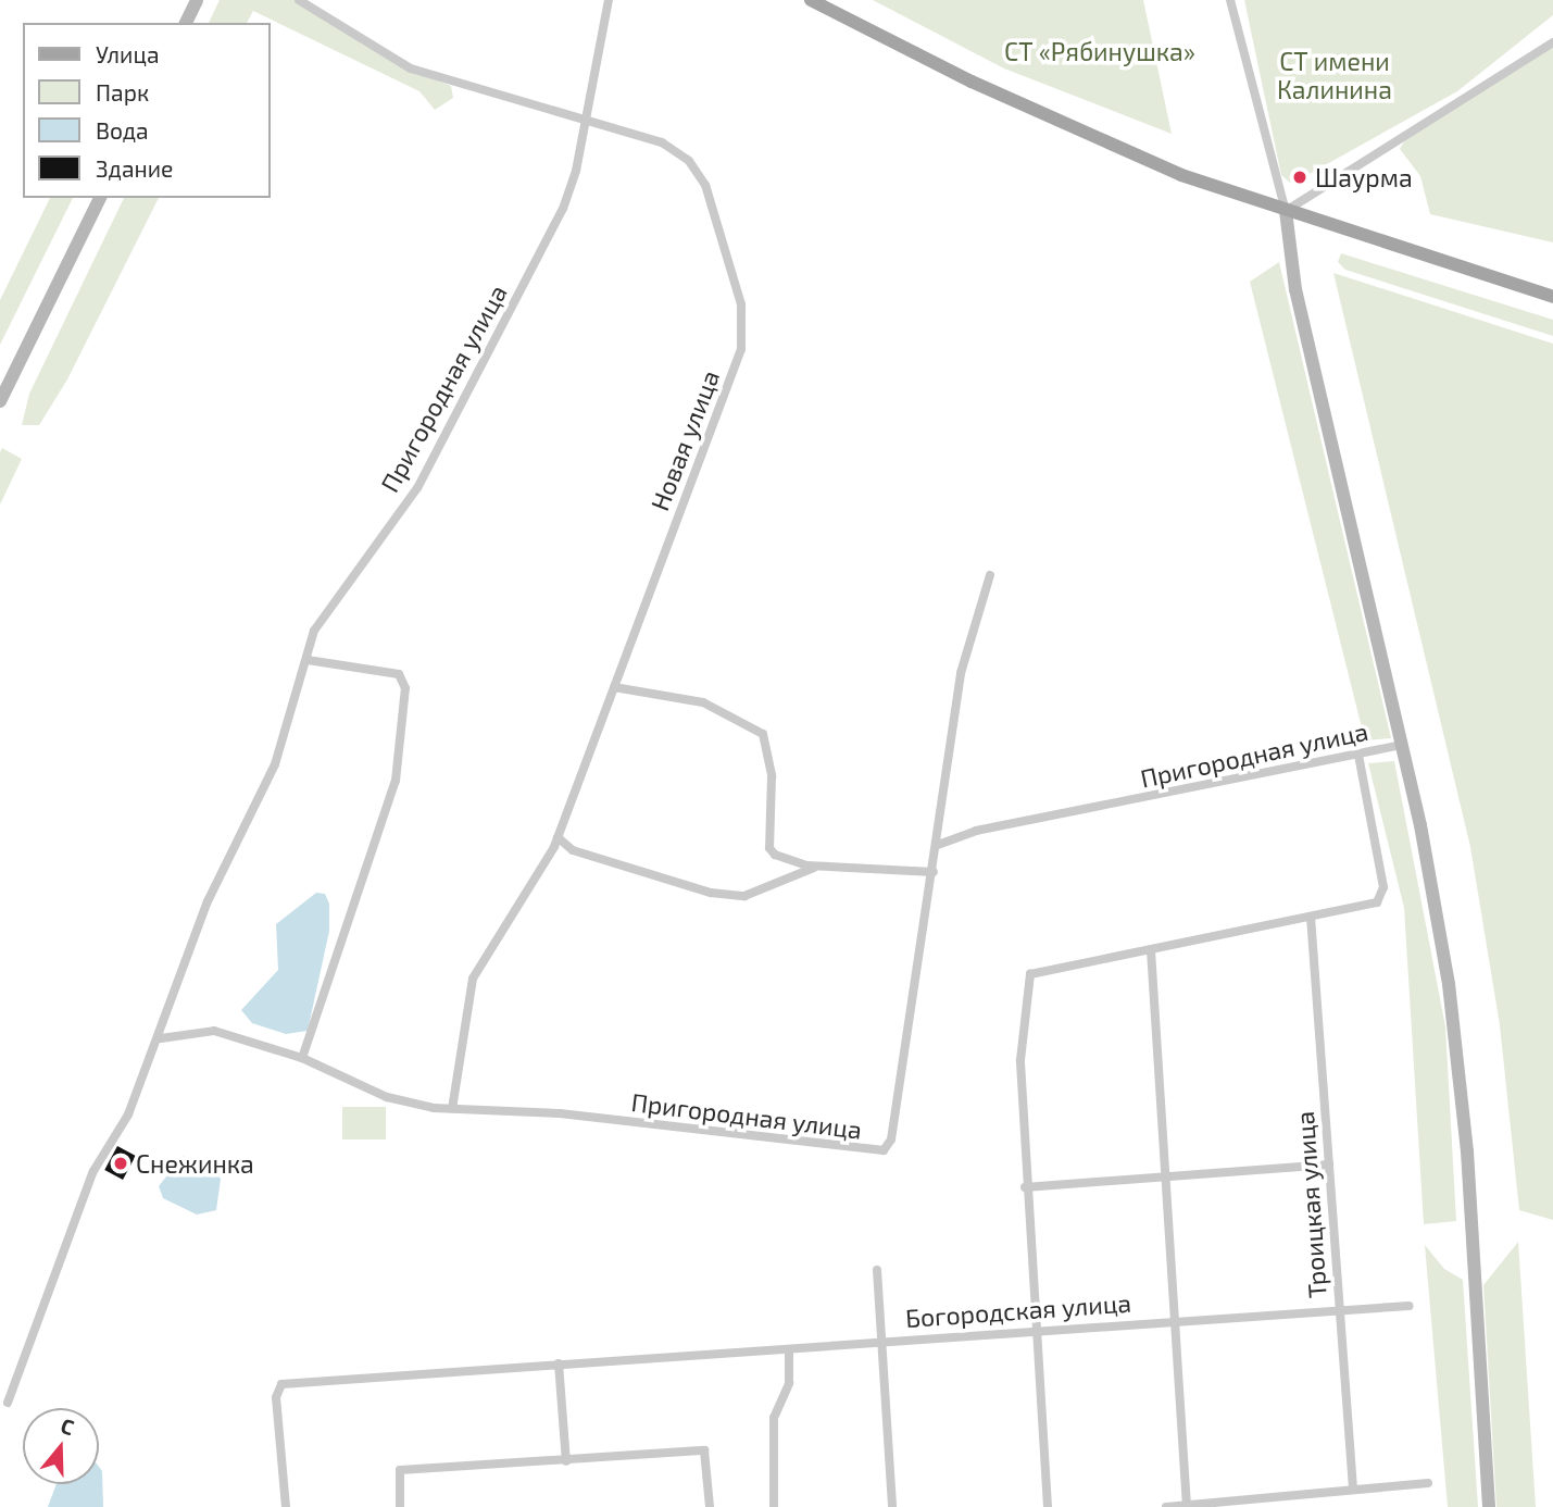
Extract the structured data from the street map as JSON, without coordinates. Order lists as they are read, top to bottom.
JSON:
{
  "streets": {
    "street": [
      "Пригородная улица",
      "Новая улица",
      "Троицкая улица",
      "Богородская улица"
    ]
  },
  "crossings": [
    ["Пригородная улица", "Новая улица"],
    ["Троицкая улица", "Богородская улица"]
  ],
  "parks": ["СТ «Рябинушка»", "СТ имени Калинина"],
  "places": ["Шаурма", "Снежинка"],
  "legend": [
    "Улица",
    "Парк",
    "Вода",
    "Здание"
  ],
  "north": "top"
}
